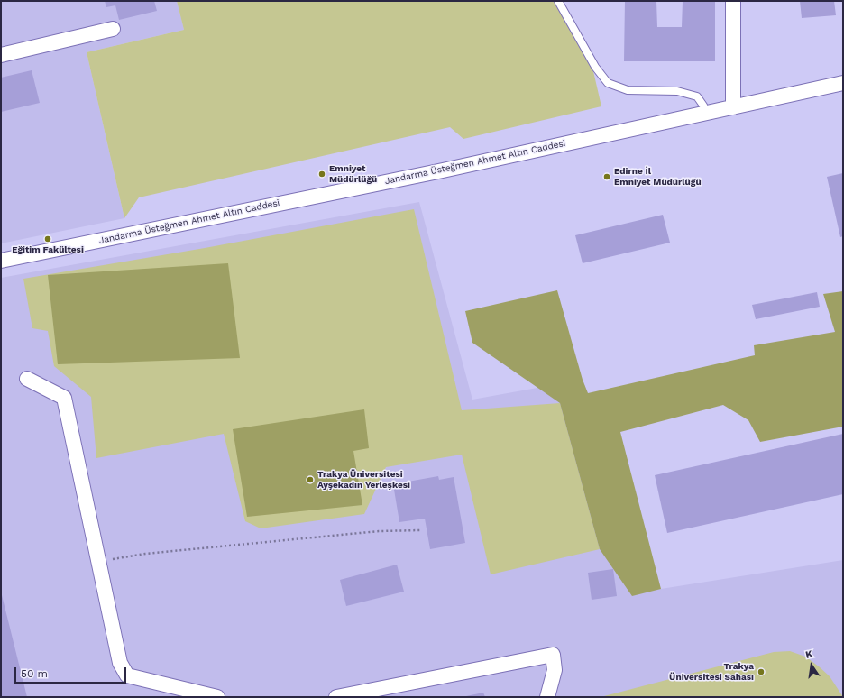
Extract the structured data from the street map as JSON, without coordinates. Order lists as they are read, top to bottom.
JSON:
{
  "streets": {
    "street": ["Jandarma Üsteğmen Ahmet Altın Caddesi"]
  },
  "places": [
    "Emniyet Müdürlüğü",
    "Edirne İl Emniyet Müdürlüğü",
    "Eğitim Fakültesi",
    "Trakya Üniversitesi Ayşekadın Yerleşkesi",
    "Trakya Üniversitesi Sahası"
  ],
  "scale_bar": "50 m",
  "north": "top"
}
